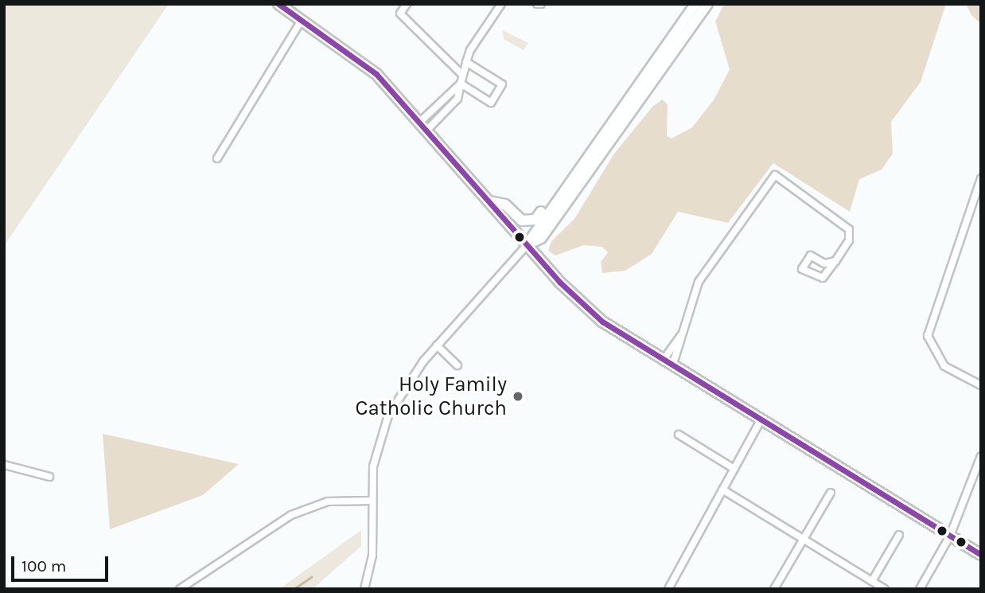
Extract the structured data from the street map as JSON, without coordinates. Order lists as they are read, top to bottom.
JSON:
{
  "places": ["Holy Family Catholic Church"],
  "scale_bar": "100 m"
}
